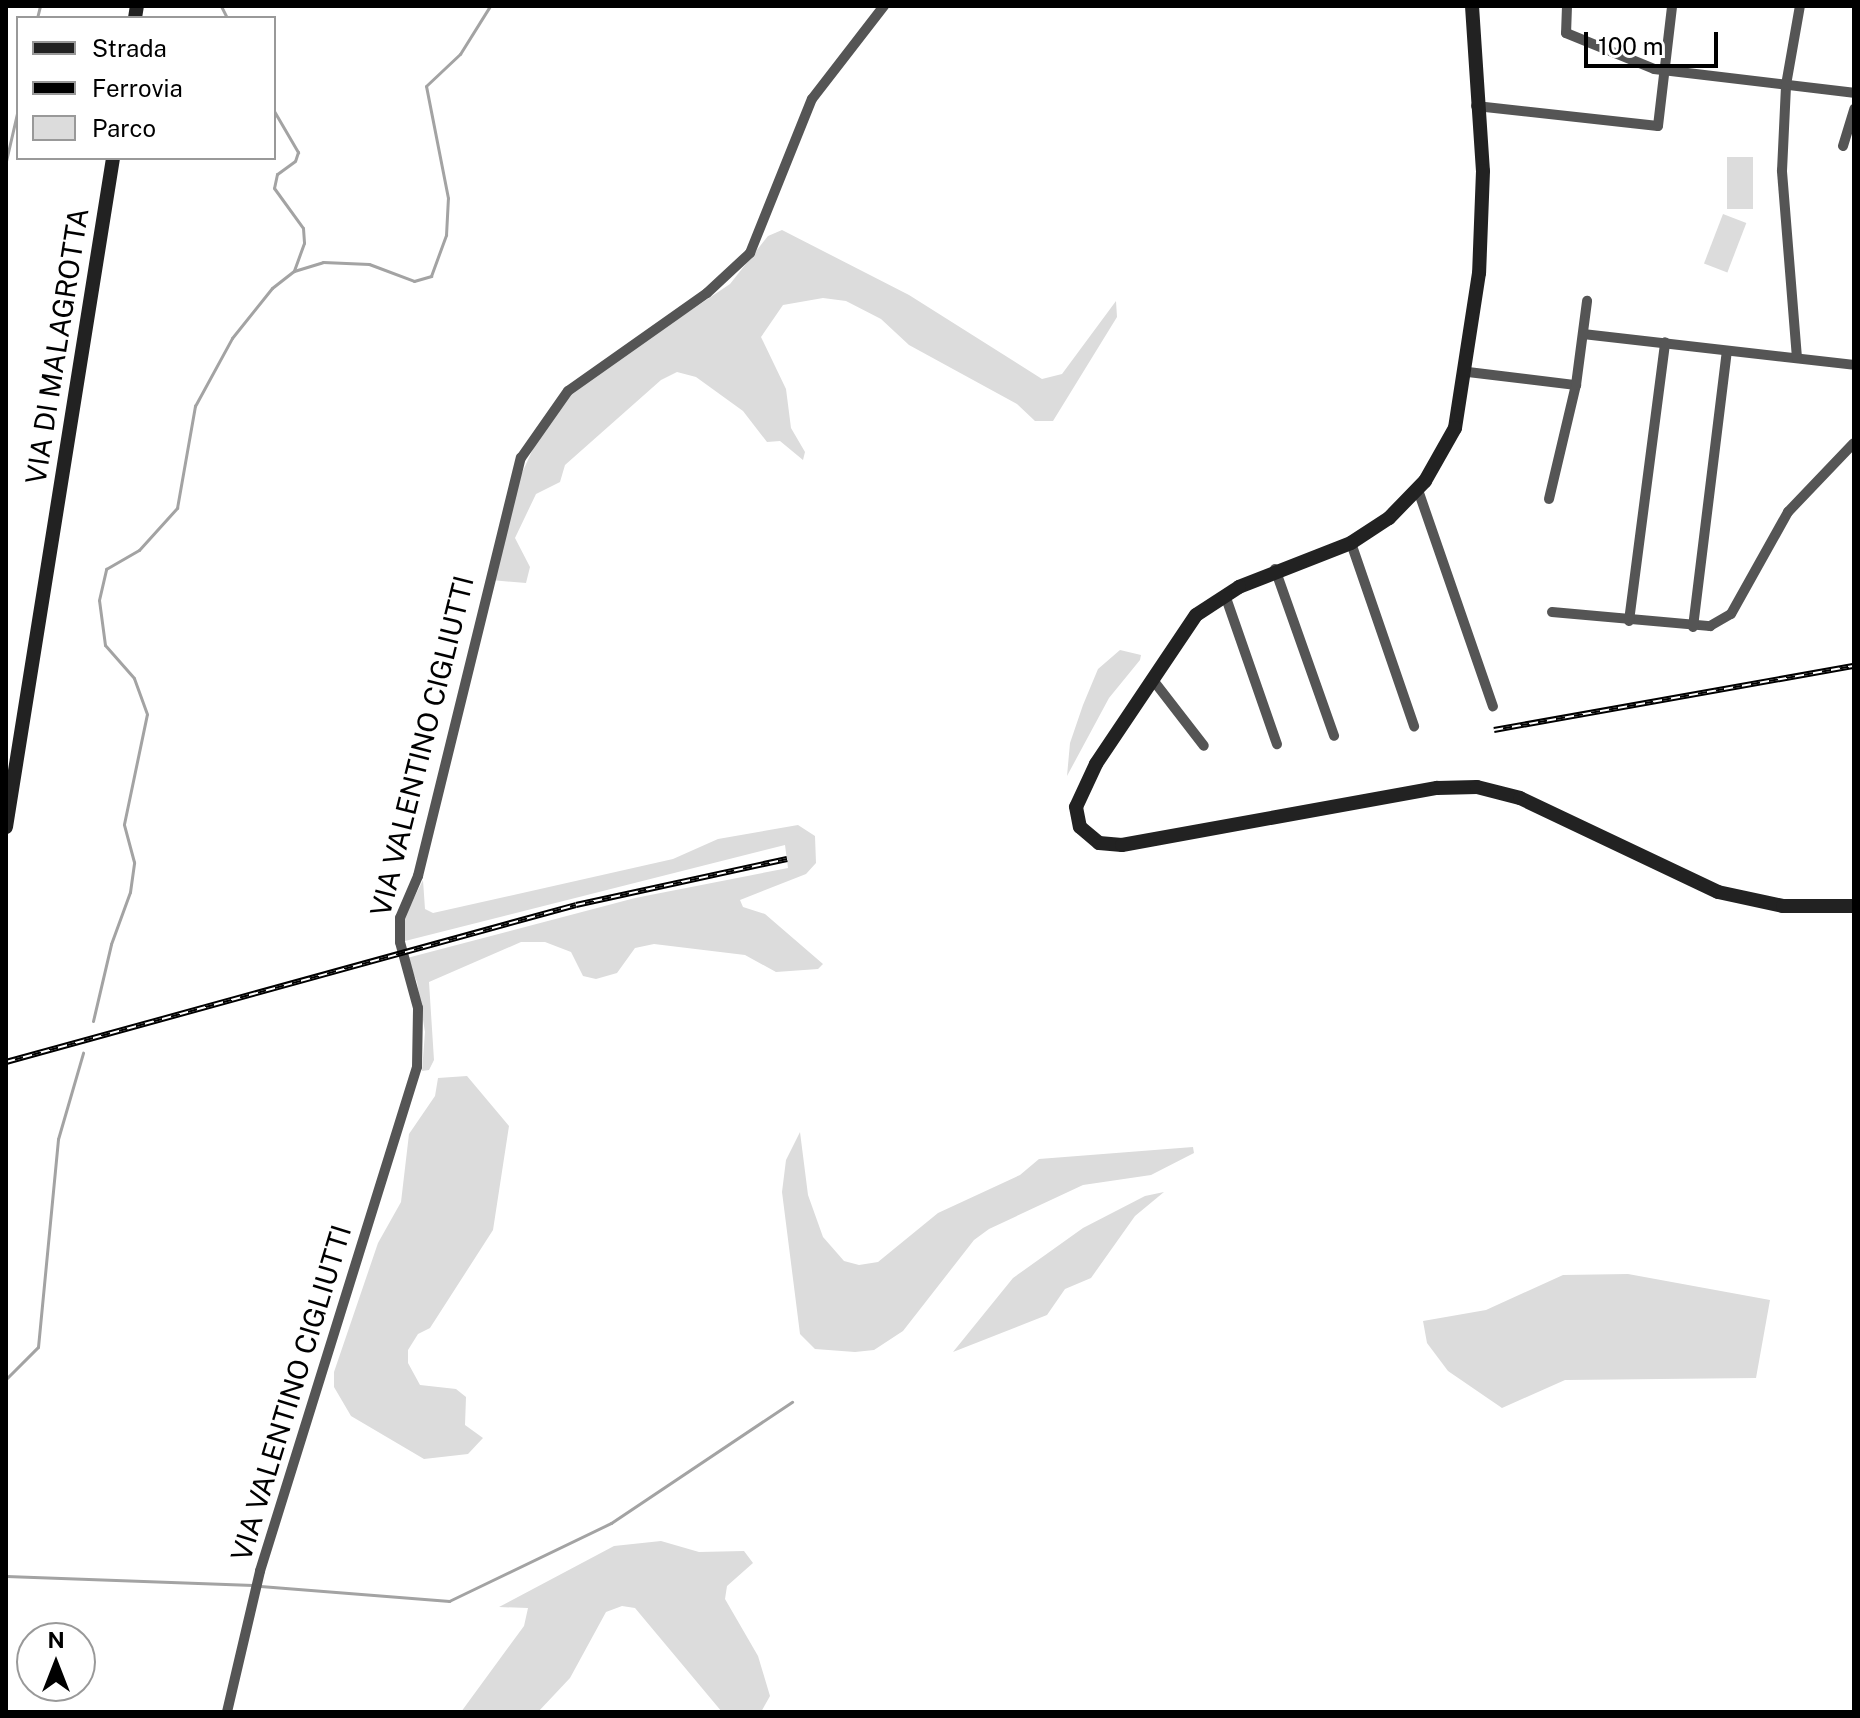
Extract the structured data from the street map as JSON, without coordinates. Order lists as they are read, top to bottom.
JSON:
{
  "streets": {
    "street": ["VIA DI MALAGROTTA", "VIA VALENTINO CIGLIUTTI"]
  },
  "legend": ["Strada", "Ferrovia", "Parco"],
  "scale_bar": "100 m",
  "north": "top"
}
